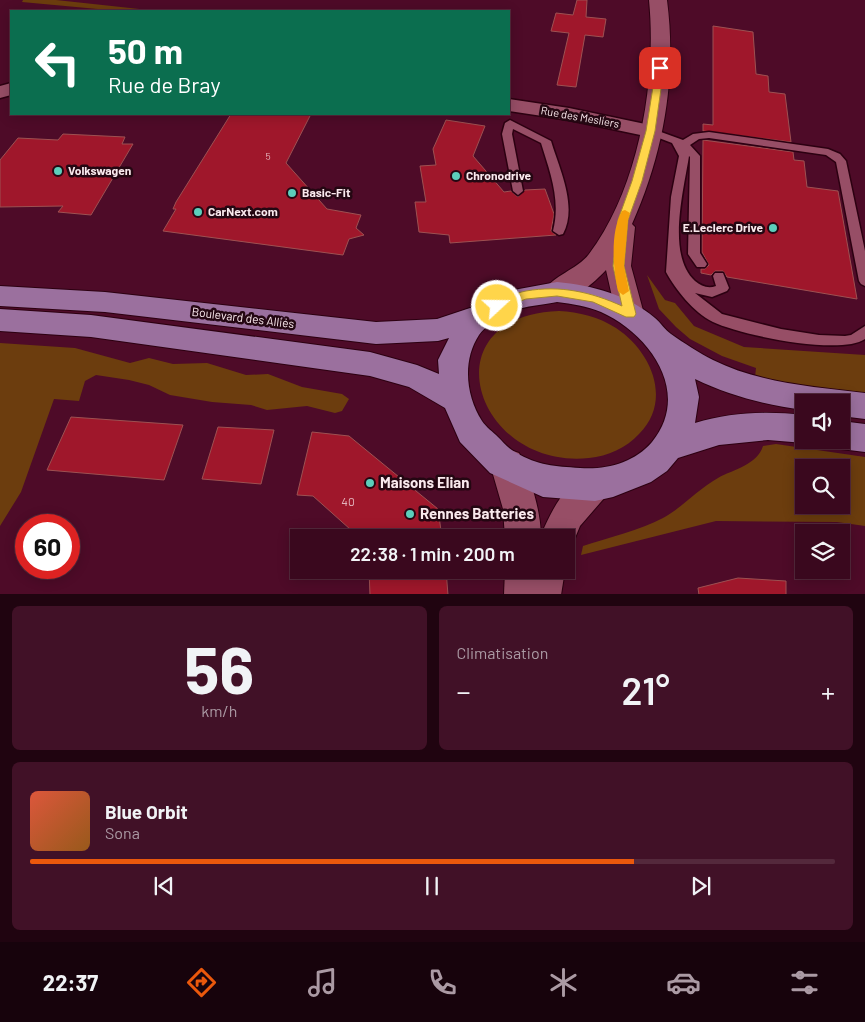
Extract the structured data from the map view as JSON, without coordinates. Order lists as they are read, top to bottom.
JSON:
{
  "streets": {
    "main road": ["Boulevard des Alliés"],
    "street": ["Rue des Mesliers"]
  },
  "places": [
    "Volkswagen",
    "Chronodrive",
    "Basic-Fit",
    "CarNext.com",
    "E.Leclerc Drive",
    "Maisons Elian",
    "Rennes Batteries"
  ],
  "house_numbers": ["5", "40"],
  "page": {
    "turn": ["50 m", "Rue de Bray"],
    "limit": "60",
    "trip": "22:38 · 1 min · 200 m",
    "tile": [
      ["56", "km/h"],
      "Climatisation"
    ],
    "heat": ["−", "21°", "+"],
    "song": ["Blue Orbit", "Sona"],
    "tabs": "22:37"
  }
}
